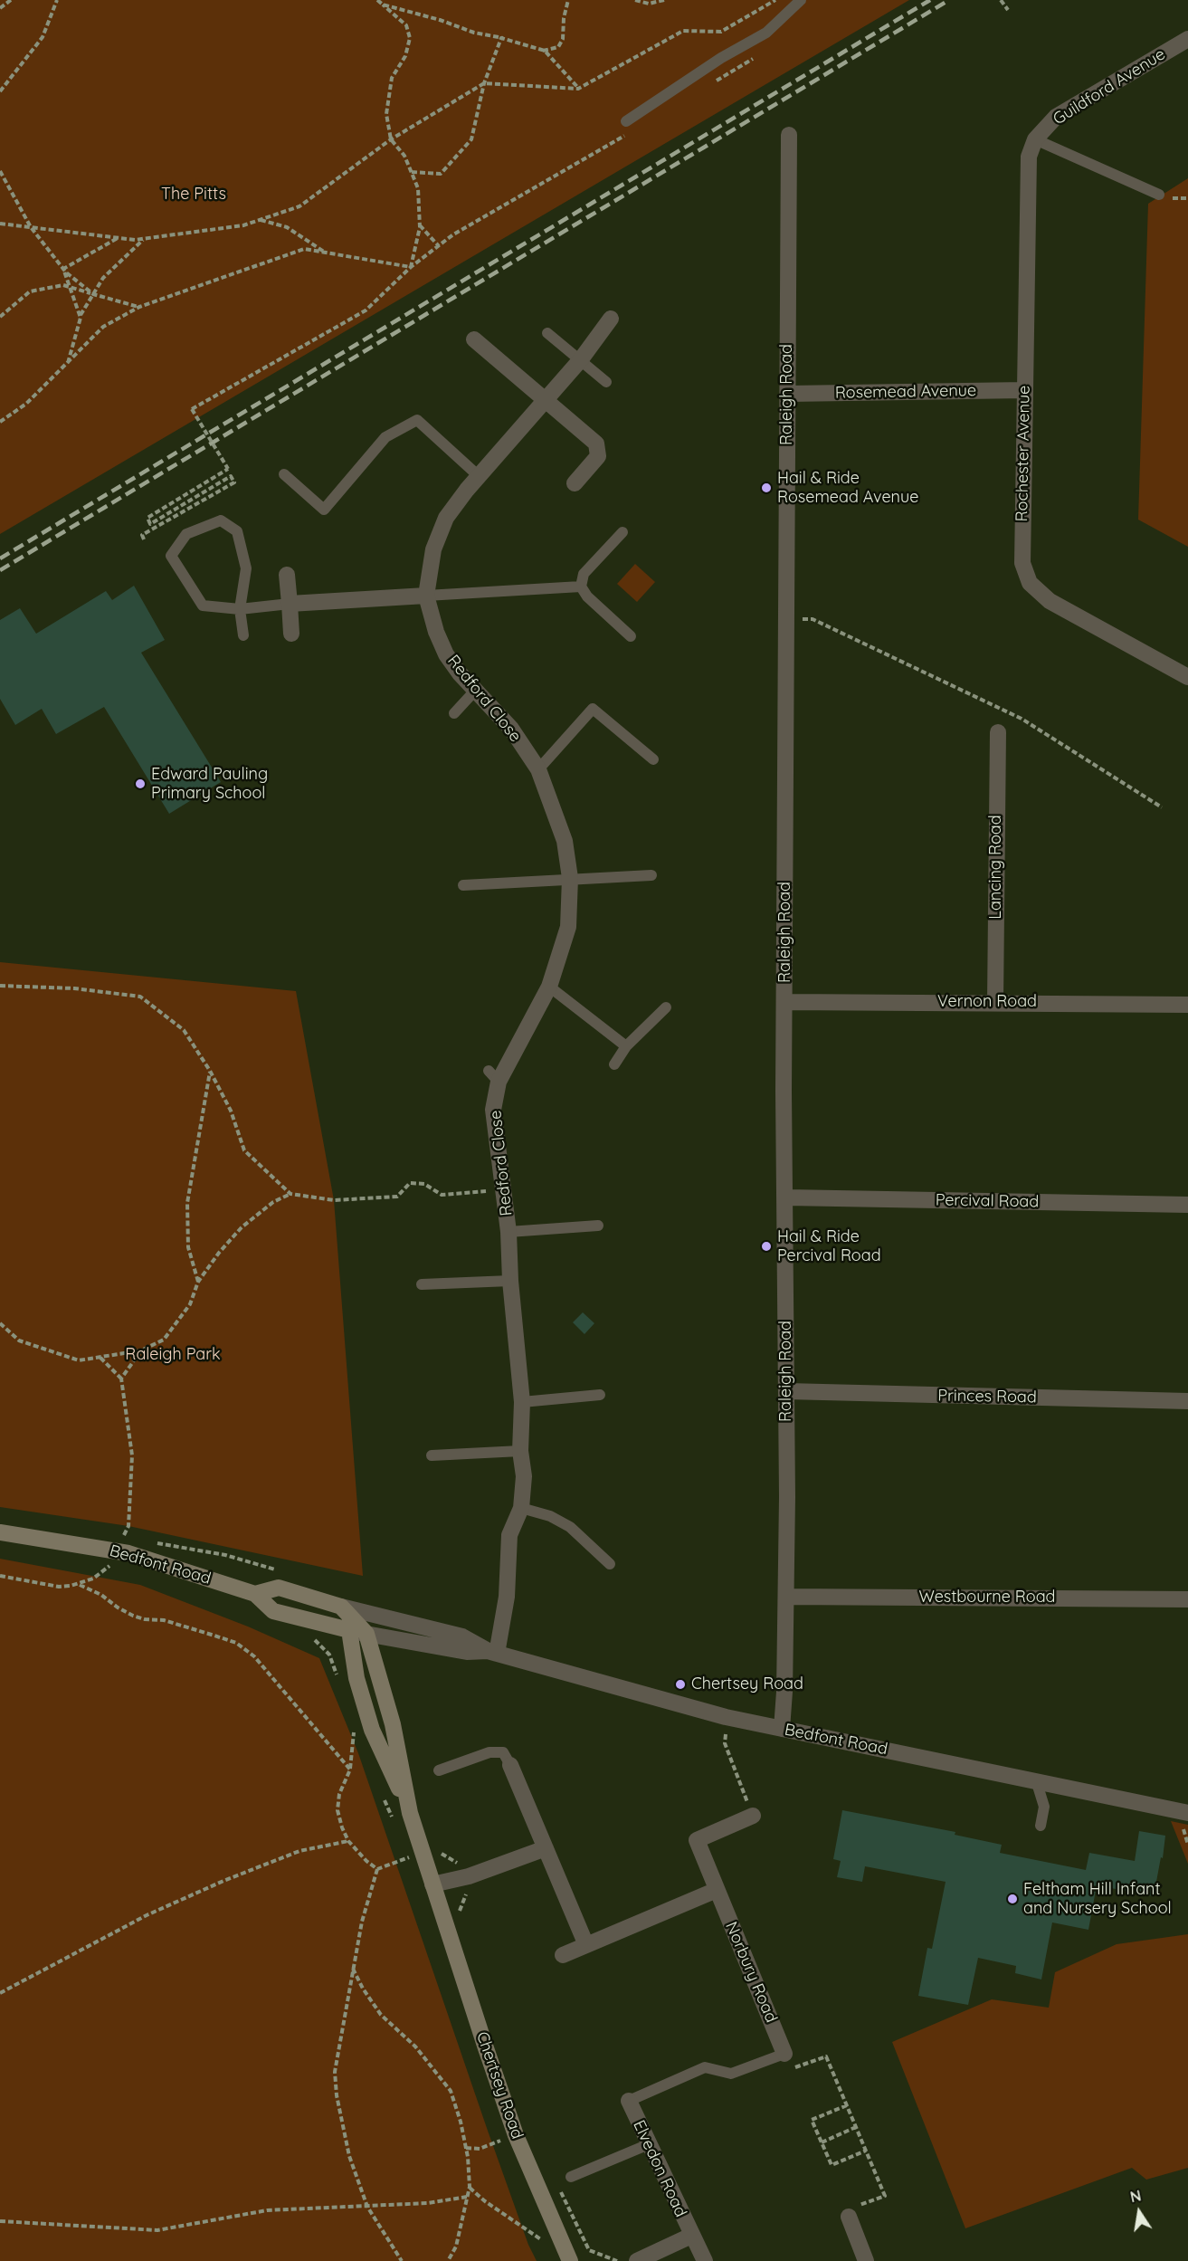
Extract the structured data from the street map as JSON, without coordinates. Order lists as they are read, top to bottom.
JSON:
{
  "streets": {
    "street": [
      "Guildford Avenue",
      "Rosemead Avenue",
      "Raleigh Road",
      "Rochester Avenue",
      "Redford Close",
      "Lancing Road",
      "Vernon Road",
      "Percival Road",
      "Princes Road",
      "Bedfont Road",
      "Westbourne Road",
      "Norbury Road",
      "Chertsey Road",
      "Elvedon Road"
    ]
  },
  "crossings": [
    ["Guildford Avenue", "Rochester Avenue"],
    ["Rosemead Avenue", "Raleigh Road"],
    ["Rosemead Avenue", "Rochester Avenue"],
    ["Raleigh Road", "Vernon Road"],
    ["Raleigh Road", "Percival Road"],
    ["Raleigh Road", "Princes Road"],
    ["Raleigh Road", "Bedfont Road"],
    ["Raleigh Road", "Westbourne Road"],
    ["Redford Close", "Bedfont Road"],
    ["Lancing Road", "Vernon Road"],
    ["Bedfont Road", "Chertsey Road"]
  ],
  "parks": ["The Pitts", "Raleigh Park"],
  "places": [
    "Hail & Ride Rosemead Avenue",
    "Edward Pauling Primary School",
    "Hail & Ride Percival Road",
    "Chertsey Road",
    "Feltham Hill Infant and Nursery School"
  ],
  "north": "top"
}
